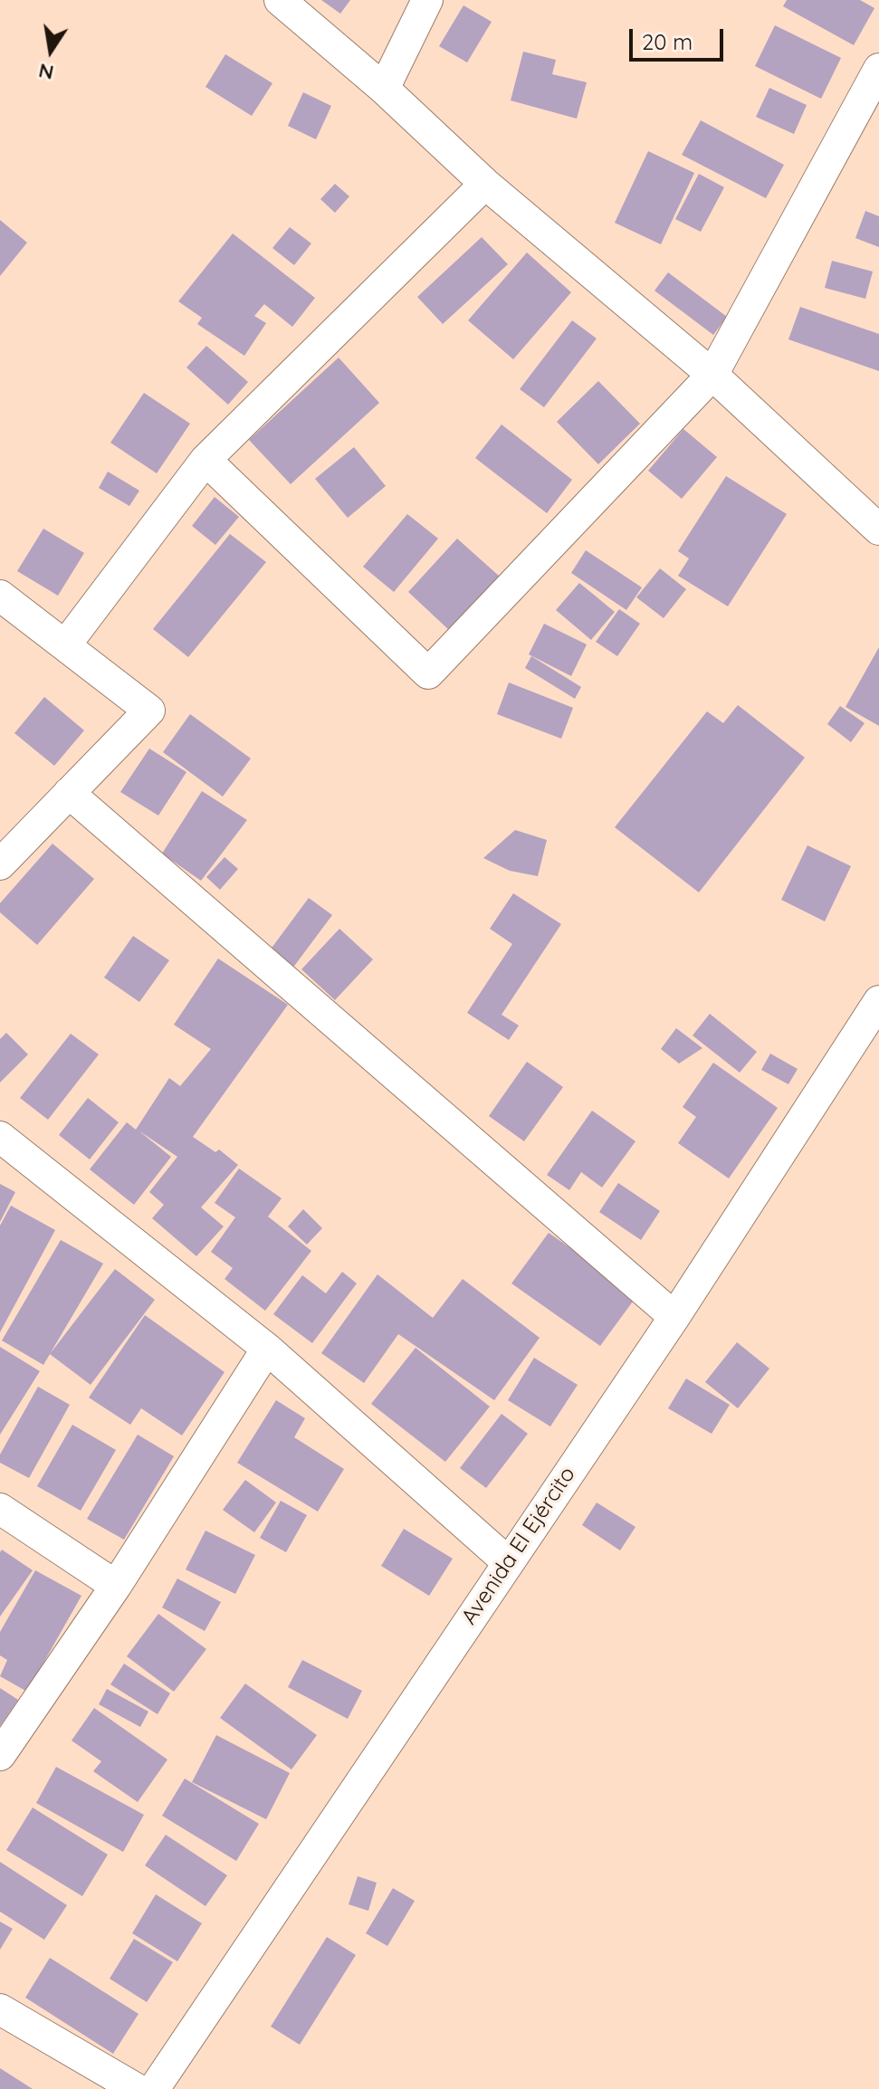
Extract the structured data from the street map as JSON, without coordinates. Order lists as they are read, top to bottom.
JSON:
{
  "streets": {
    "street": ["Avenida El Ejército"]
  },
  "scale_bar": "20 m",
  "north": "bottom"
}
